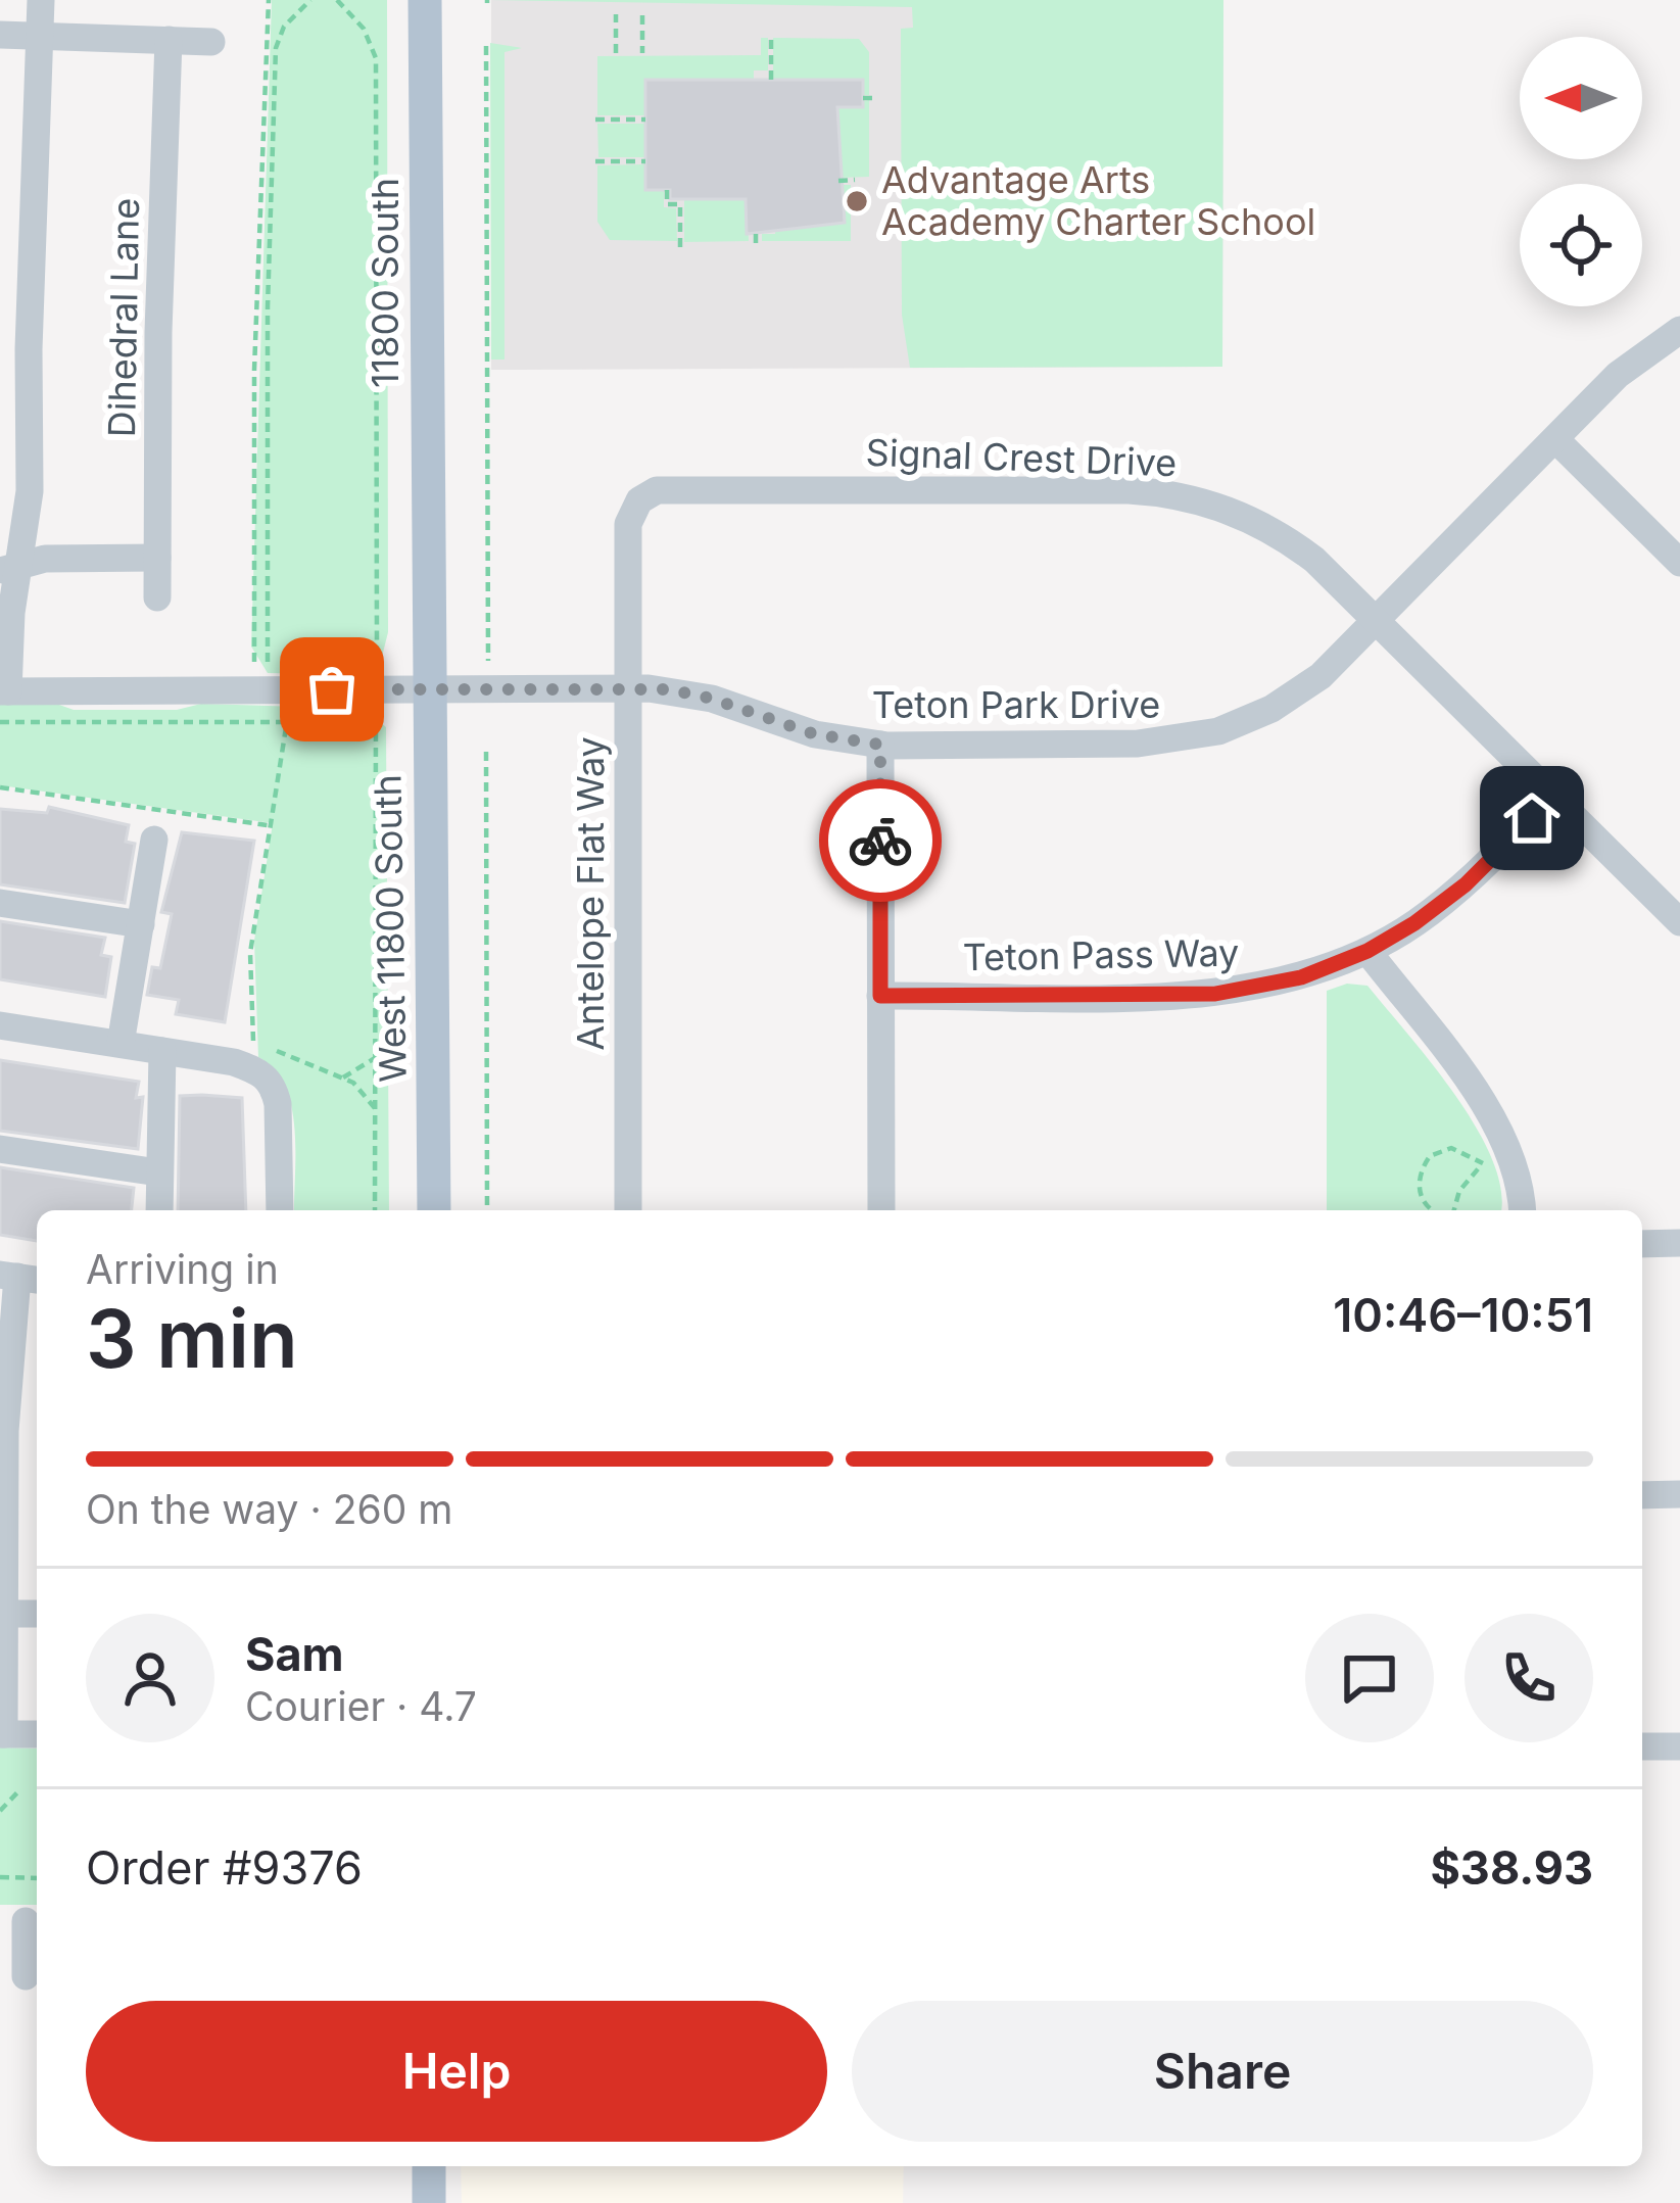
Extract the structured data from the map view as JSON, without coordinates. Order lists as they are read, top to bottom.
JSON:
{
  "streets": {
    "main road": ["11800 South", "West 11800 South"],
    "street": [
      "Dihedral Lane",
      "Signal Crest Drive",
      "Teton Park Drive",
      "Antelope Flat Way",
      "Teton Pass Way"
    ]
  },
  "crossings": [
    ["11800 South", "West 11800 South"],
    ["Signal Crest Drive", "Teton Park Drive"],
    ["Signal Crest Drive", "Antelope Flat Way"],
    ["Signal Crest Drive", "Teton Pass Way"],
    ["Teton Park Drive", "Antelope Flat Way"],
    ["Teton Park Drive", "West 11800 South"]
  ],
  "places": ["Advantage Arts Academy Charter School"],
  "north": "left",
  "page": {
    "heading": ["3 min", "Arriving in", "10:46–10:51"],
    "panel": [
      "Sam",
      "Courier · 4.7",
      "Order #9376",
      "$38.93"
    ],
    "bar": "On the way · 260 m",
    "buttons": ["Help", "Share"]
  }
}
